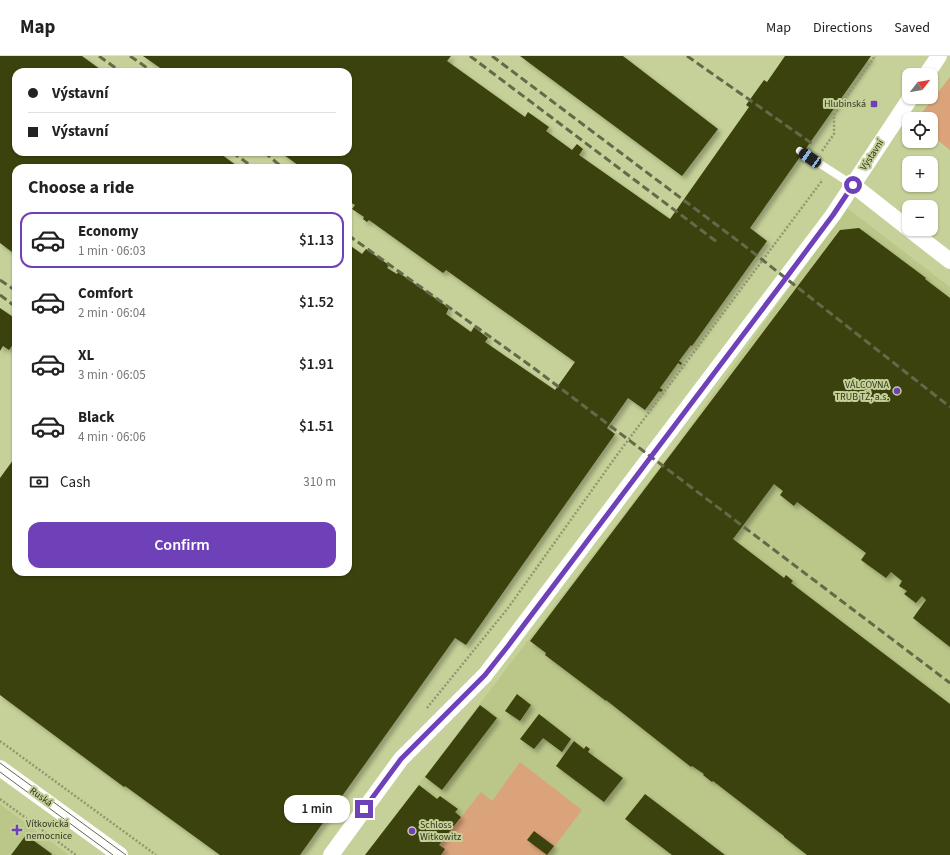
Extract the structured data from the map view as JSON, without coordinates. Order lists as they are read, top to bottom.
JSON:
{
  "streets": {
    "street": ["Výstavní", "Ruská"]
  },
  "places": {
    "transit": ["Hlubinská"],
    "other": ["VÁLCOVNA TRUB TŽ, a.s.", "Schloss Witkowitz"],
    "health": ["Vítkovická nemocnice"]
  },
  "north": "top right",
  "page": {
    "header": "Map",
    "nav": ["Map", "Directions", "Saved"],
    "map_buttons": ["+", "−"],
    "banner": ["Výstavní", "Výstavní"],
    "heading": "Choose a ride",
    "list": [
      {
        "name": "Economy",
        "note": "1 min · 06:03",
        "value": "$1.13"
      },
      {
        "name": "Comfort",
        "note": "2 min · 06:04",
        "value": "$1.52"
      },
      {
        "name": "XL",
        "note": "3 min · 06:05",
        "value": "$1.91"
      },
      {
        "name": "Black",
        "note": "4 min · 06:06",
        "value": "$1.51"
      }
    ],
    "pay": ["Cash", "310 m"],
    "buttons": "Confirm",
    "bubble": "1 min"
  }
}
